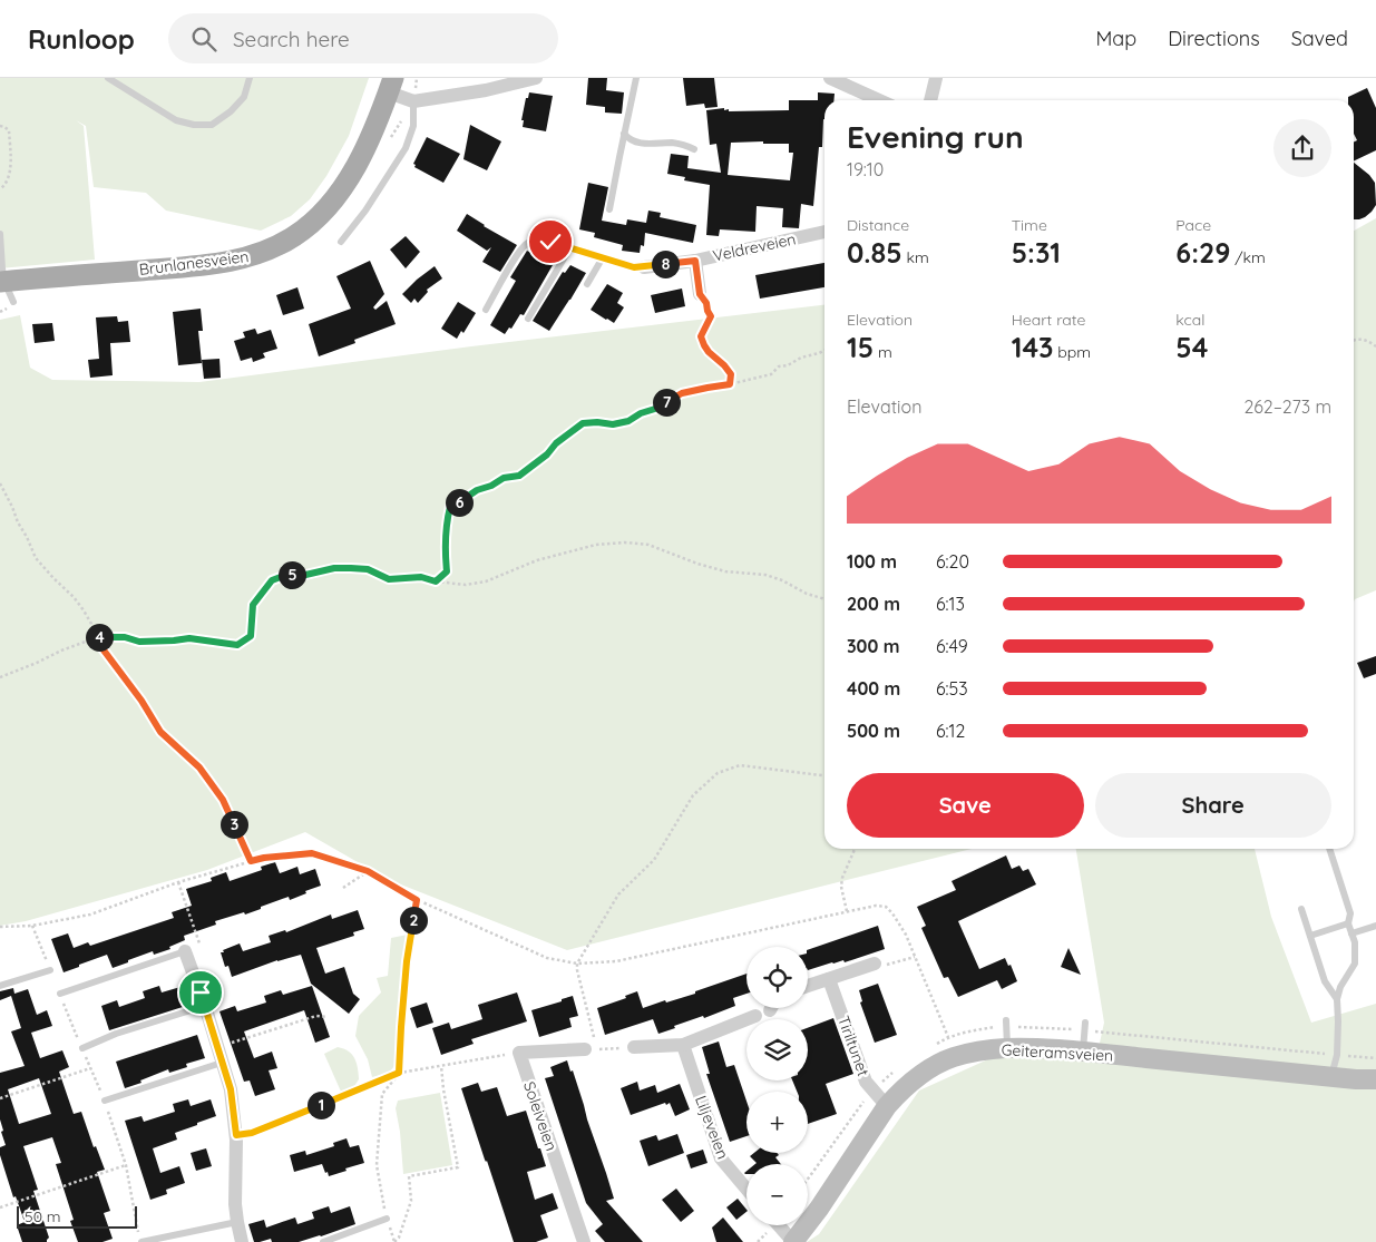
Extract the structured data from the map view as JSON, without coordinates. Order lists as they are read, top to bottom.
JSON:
{
  "streets": {
    "main road": ["Brunlanesveien"],
    "street": [
      "Veldreveien",
      "Tiriltunet",
      "Geiteramsveien",
      "Soleiveien",
      "Liljeveien"
    ]
  },
  "crossings": [
    ["Tiriltunet", "Geiteramsveien"]
  ],
  "scale_bar": "50 m",
  "page": {
    "header": "Runloop",
    "search": "Search here",
    "nav": ["Map", "Directions", "Saved"],
    "heading": ["Evening run", "19:10"],
    "stats": [
      ["Distance", "0.85 km"],
      ["Time", "5:31"],
      ["Pace", "6:29 /km"],
      ["Elevation", "15 m"],
      ["Heart rate", "143 bpm"],
      ["kcal", "54"]
    ],
    "pins": [
      "8",
      "7",
      "6",
      "5",
      "4",
      "3",
      "2",
      "1"
    ],
    "chart": ["Elevation", "262–273 m"],
    "list": [
      {
        "name": "100 m",
        "note": "6:20"
      },
      {
        "name": "200 m",
        "note": "6:13"
      },
      {
        "name": "300 m",
        "note": "6:49"
      },
      {
        "name": "400 m",
        "note": "6:53"
      },
      {
        "name": "500 m",
        "note": "6:12"
      }
    ],
    "buttons": ["Save", "Share"],
    "map_buttons": ["+", "−"],
    "scale": "50 m"
  }
}
